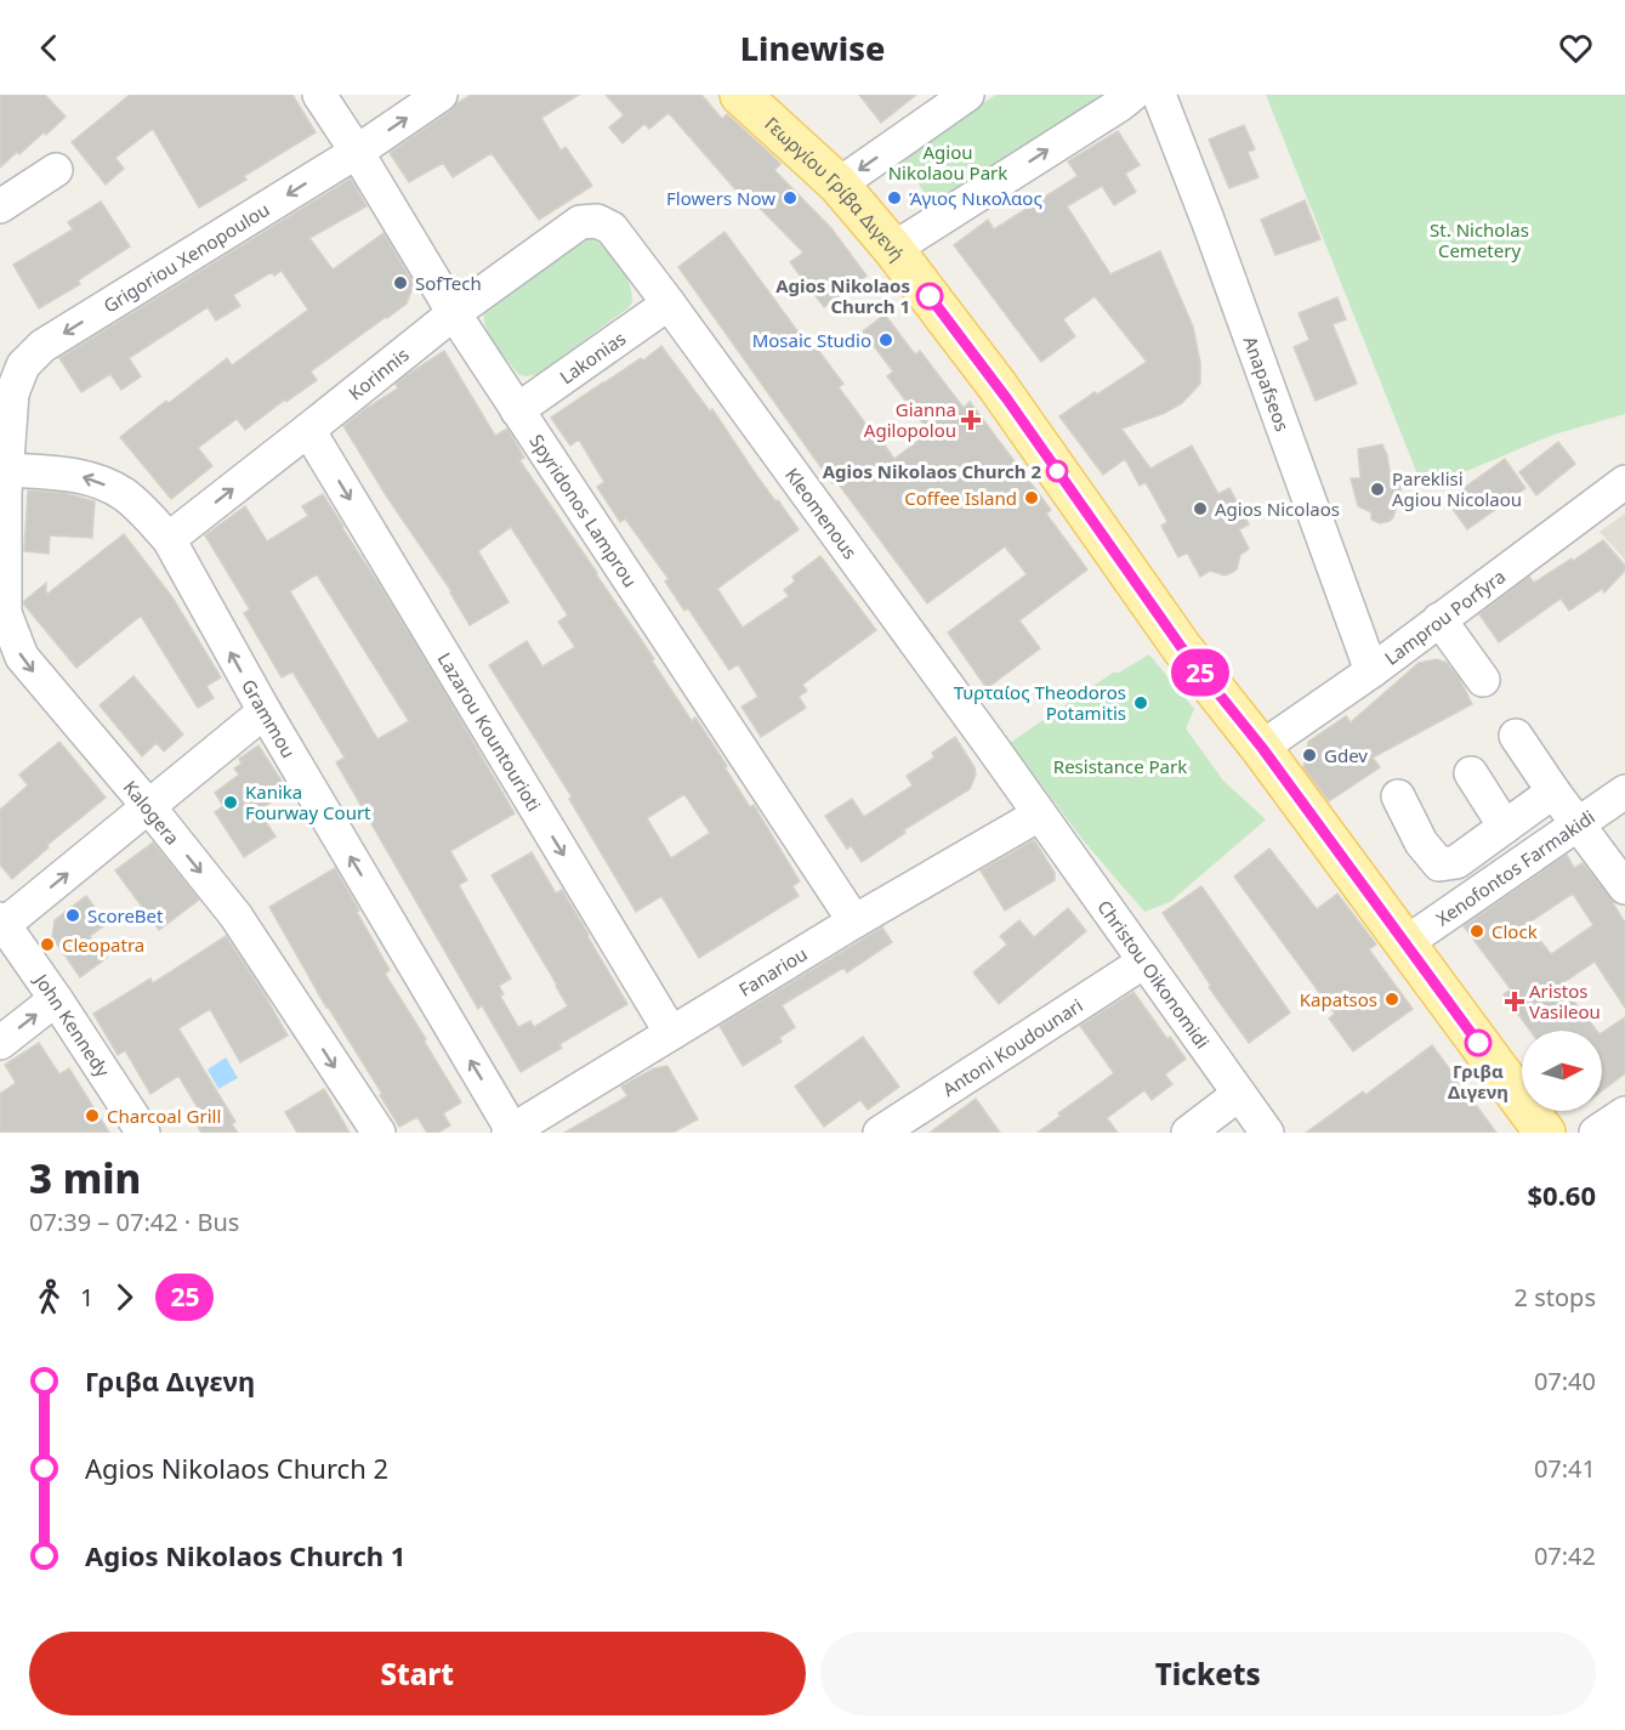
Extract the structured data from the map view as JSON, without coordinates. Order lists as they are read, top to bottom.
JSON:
{
  "streets": {
    "main road": ["Γεωργίου Γρίβα Διγενή"],
    "street": [
      "Grigoriou Xenopoulou",
      "Lakonias",
      "Korinnis",
      "Anapafseos",
      "Spyridonos Lamprou",
      "Kleomenous",
      "Lamprou Porfyra",
      "Grammou",
      "Lazarou Kountourioti",
      "Kalogera",
      "Xenofontos Farmakidi",
      "Fanariou",
      "Christou Oikonomidi",
      "John Kennedy",
      "Antoni Koudounari"
    ]
  },
  "crossings": [
    ["Γεωργίου Γρίβα Διγενή", "Lamprou Porfyra"],
    ["Γεωργίου Γρίβα Διγενή", "Xenofontos Farmakidi"],
    ["Grigoriou Xenopoulou", "Spyridonos Lamprou"],
    ["Grigoriou Xenopoulou", "Grammou"],
    ["Grigoriou Xenopoulou", "Kalogera"],
    ["Lakonias", "Spyridonos Lamprou"],
    ["Lakonias", "Kleomenous"],
    ["Korinnis", "Spyridonos Lamprou"],
    ["Korinnis", "Kleomenous"],
    ["Korinnis", "Grammou"],
    ["Korinnis", "Lazarou Kountourioti"],
    ["Anapafseos", "Lamprou Porfyra"],
    ["Spyridonos Lamprou", "Fanariou"],
    ["Kleomenous", "Fanariou"],
    ["Kleomenous", "Christou Oikonomidi"],
    ["Grammou", "Kalogera"],
    ["Grammou", "Fanariou"],
    ["Lazarou Kountourioti", "Fanariou"],
    ["Fanariou", "Christou Oikonomidi"],
    ["Christou Oikonomidi", "Antoni Koudounari"]
  ],
  "one_way": ["Grammou", "Lazarou Kountourioti", "Kalogera"],
  "parks": ["Agiou Nikolaou Park", "St. Nicholas Cemetery", "Resistance Park"],
  "places": {
    "other": [
      "Flowers Now",
      "Άγιος Νικολαος",
      "SofTech",
      "Agios Nikolaos Church 1",
      "Mosaic Studio",
      "Agios Nikolaos Church 2",
      "Pareklisi Agiou Nicolaou",
      "Coffee Island",
      "Agios Nicolaos",
      "Τυρταίος Theodoros Potamitis",
      "Gdev",
      "Kanika Fourway Court",
      "ScoreBet",
      "Clock",
      "Cleopatra",
      "Kapatsos",
      "Γριβα Διγενη",
      "Charcoal Grill"
    ],
    "health": ["Gianna Agilopolou", "Aristos Vasileou"]
  },
  "lines": ["bus line 25"],
  "north": "right",
  "page": {
    "header": "Linewise",
    "on_map": "25",
    "heading": ["3 min", "07:39 – 07:42 · Bus", "$0.60"],
    "legs": ["1", "25", "2 stops"],
    "list": [
      {
        "name": "Γριβα Διγενη",
        "value": "07:40"
      },
      {
        "name": "Agios Nikolaos Church 2",
        "value": "07:41"
      },
      {
        "name": "Agios Nikolaos Church 1",
        "value": "07:42"
      }
    ],
    "buttons": ["Start", "Tickets"]
  }
}
